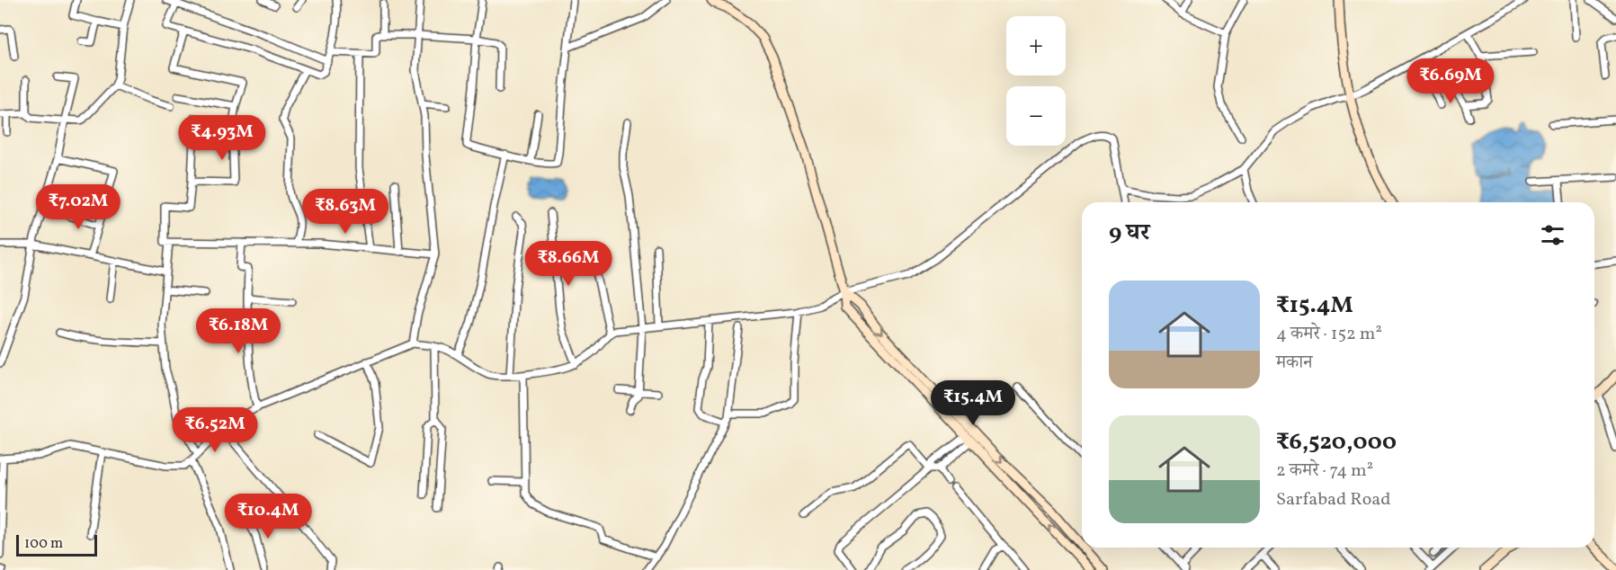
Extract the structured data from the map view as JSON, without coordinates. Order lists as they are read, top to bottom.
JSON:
{
  "scale_bar": "100 m",
  "page": {
    "map_buttons": ["+", "−"],
    "price": [
      "₹6.69M",
      "₹4.93M",
      "₹7.02M",
      "₹8.63M",
      "₹8.66M",
      "₹6.18M",
      "₹15.4M",
      "₹6.52M",
      "₹10.4M"
    ],
    "heading": "9 घर",
    "list": [
      {
        "name": "₹15.4M",
        "note": "4 कमरे · 152 m² · मकान"
      },
      {
        "name": "₹6,520,000",
        "note": "2 कमरे · 74 m² · Sarfabad Road"
      }
    ],
    "scale": "100 m"
  }
}
